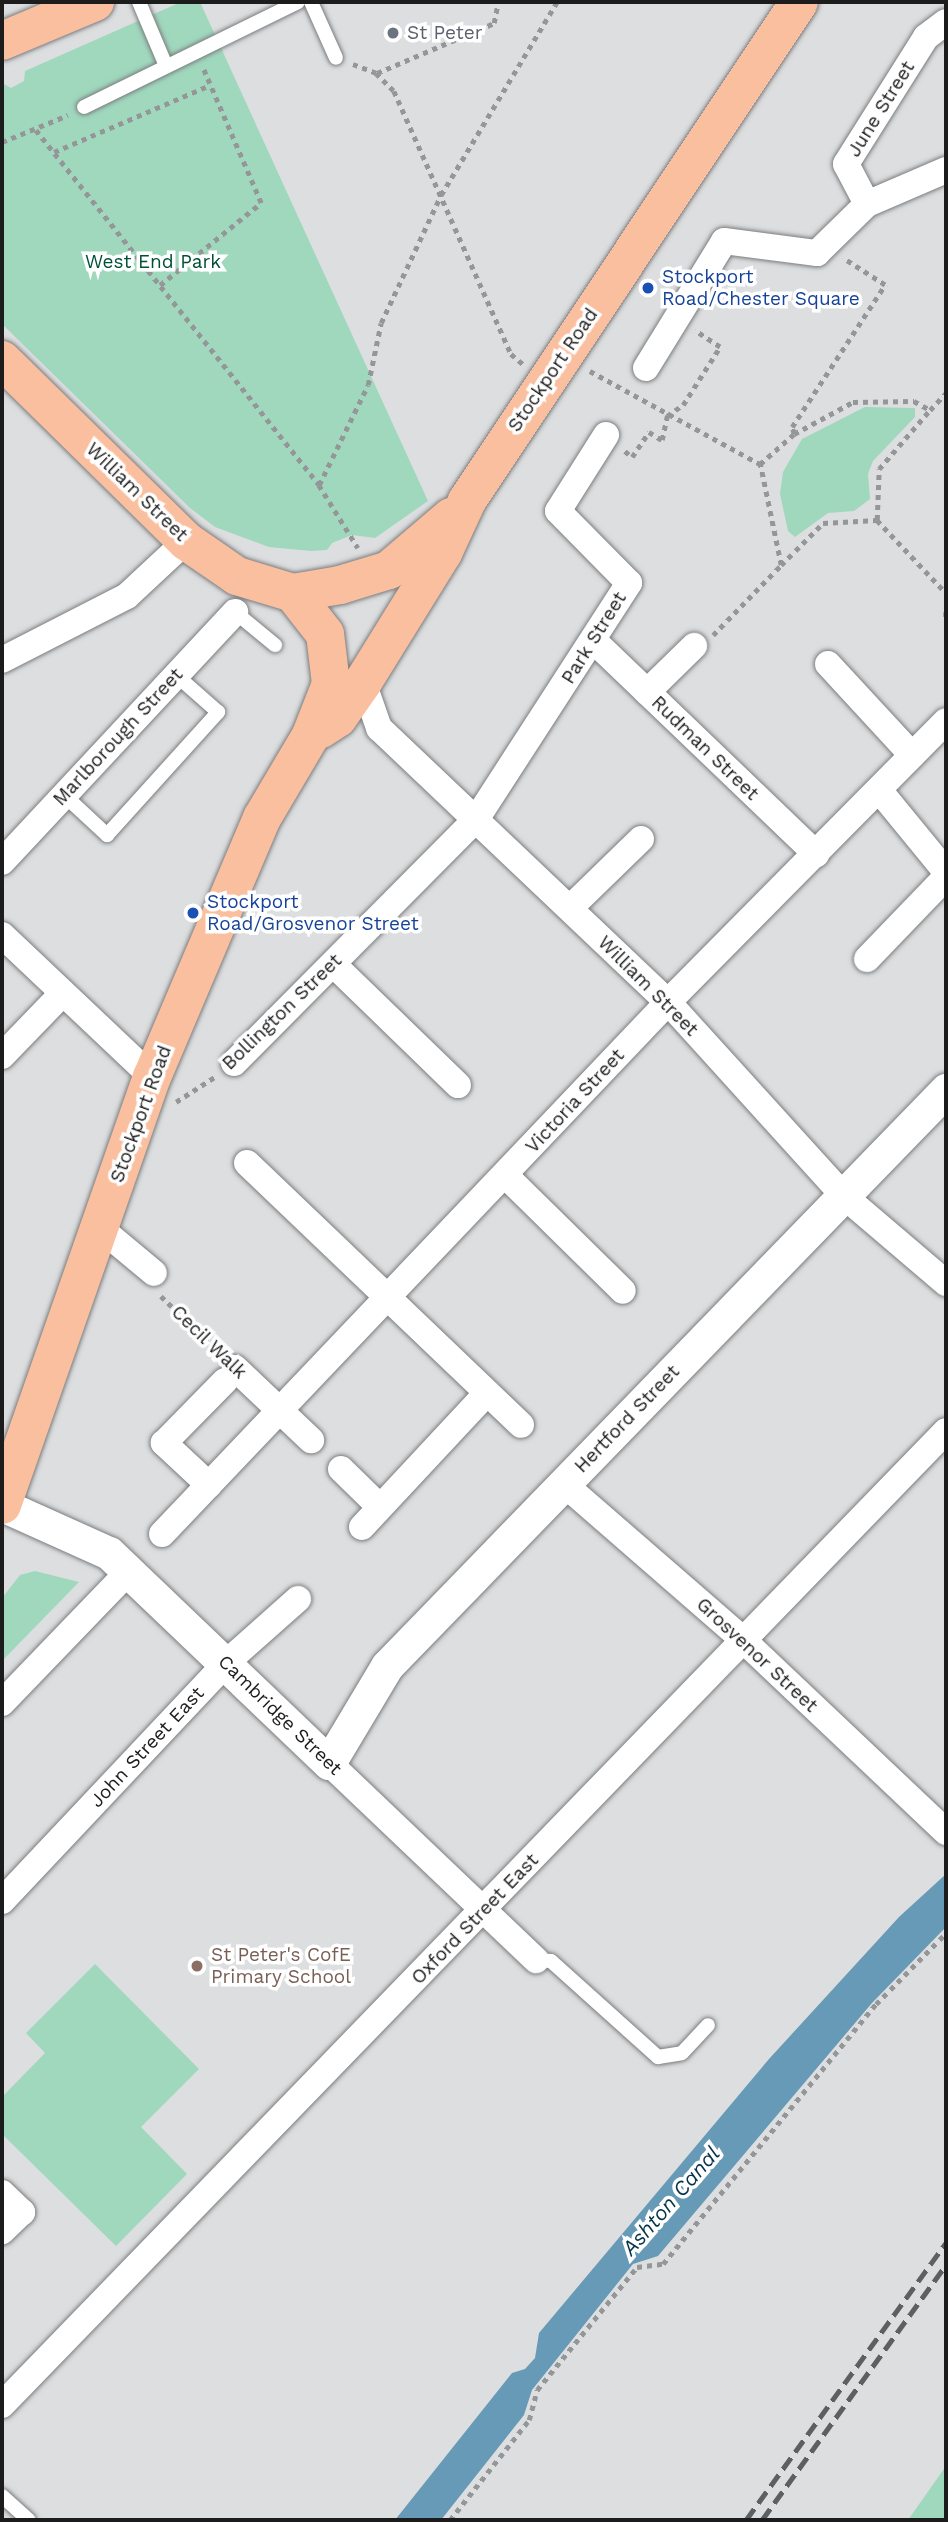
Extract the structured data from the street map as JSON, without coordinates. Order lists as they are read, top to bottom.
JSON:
{
  "streets": {
    "highway": ["Stockport Road", "William Street"],
    "street": [
      "June Street",
      "Park Street",
      "Marlborough Street",
      "Rudman Street",
      "Bollington Street",
      "Victoria Street",
      "Cecil Walk",
      "Hertford Street",
      "Grosvenor Street",
      "Cambridge Street",
      "John Street East",
      "Oxford Street East"
    ]
  },
  "crossings": [
    ["Stockport Road", "William Street"],
    ["Stockport Road", "Bollington Street"],
    ["Stockport Road", "Cambridge Street"],
    ["William Street", "Park Street"],
    ["William Street", "Bollington Street"],
    ["William Street", "Victoria Street"],
    ["William Street", "Hertford Street"],
    ["Park Street", "Rudman Street"],
    ["Park Street", "Bollington Street"],
    ["Rudman Street", "Victoria Street"],
    ["Victoria Street", "Cecil Walk"],
    ["Hertford Street", "Grosvenor Street"],
    ["Hertford Street", "Cambridge Street"],
    ["Grosvenor Street", "Oxford Street East"],
    ["Cambridge Street", "John Street East"],
    ["Cambridge Street", "Oxford Street East"]
  ],
  "water": ["Ashton Canal"],
  "parks": ["West End Park"],
  "places": [
    "St Peter",
    "Stockport Road/Chester Square",
    "Stockport Road/Grosvenor Street",
    "St Peter's CofE Primary School"
  ]
}
